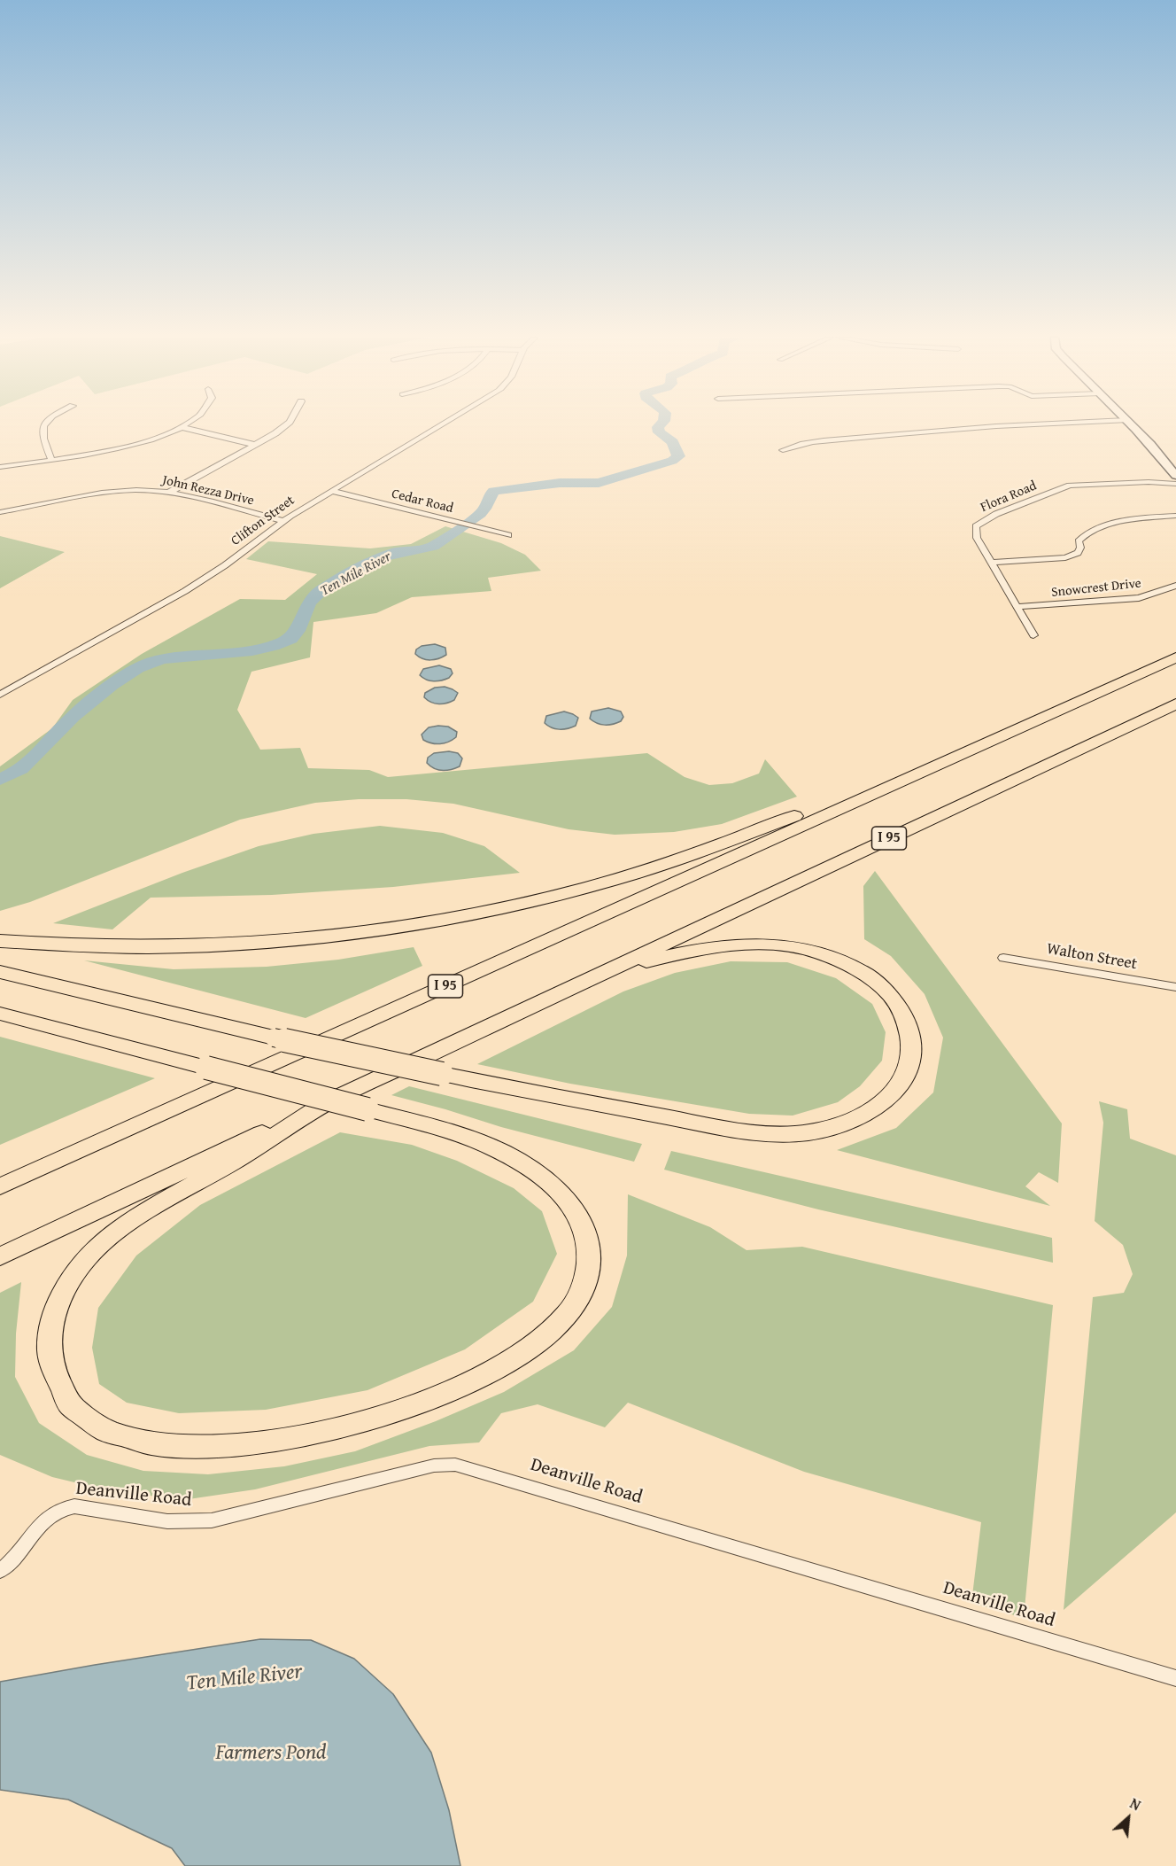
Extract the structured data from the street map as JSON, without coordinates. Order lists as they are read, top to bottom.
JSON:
{
  "streets": {
    "highway": ["I 95"],
    "street": [
      "John Rezza Drive",
      "Flora Road",
      "Cedar Road",
      "Clifton Street",
      "Snowcrest Drive",
      "Walton Street",
      "Deanville Road"
    ]
  },
  "crossings": [
    ["John Rezza Drive", "Clifton Street"],
    ["Flora Road", "Snowcrest Drive"],
    ["Cedar Road", "Clifton Street"]
  ],
  "water": ["Ten Mile River", "Farmers Pond"],
  "north": "top right"
}
